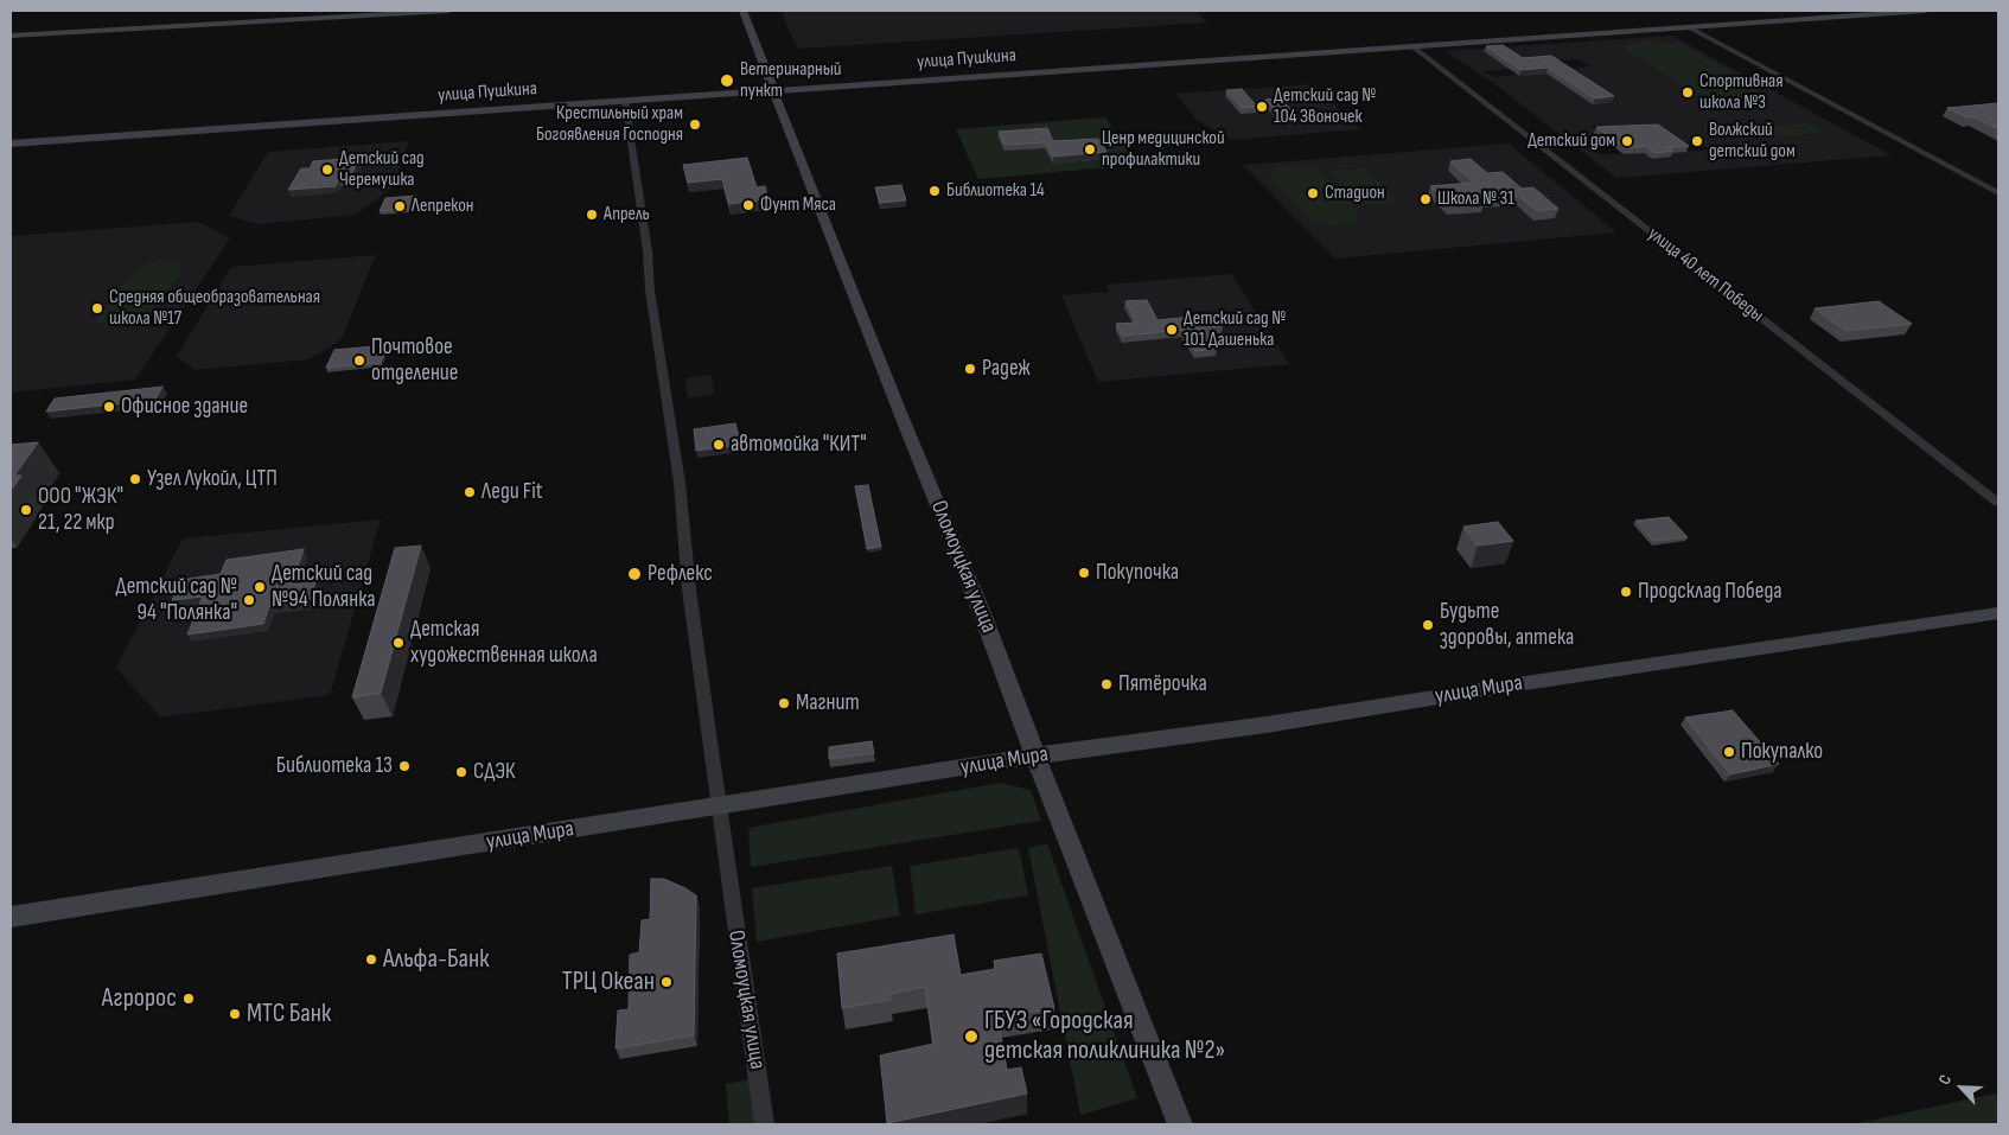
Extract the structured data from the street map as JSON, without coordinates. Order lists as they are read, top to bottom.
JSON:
{
  "streets": {
    "street": [
      "улица Пушкина",
      "улица 40 лет Победы",
      "Оломоуцкая улица",
      "улица Мира"
    ]
  },
  "crossings": [
    ["улица Пушкина", "улица 40 лет Победы"],
    ["улица Пушкина", "Оломоуцкая улица"],
    ["Оломоуцкая улица", "улица Мира"]
  ],
  "places": [
    "Ветеринарный пункт",
    "Спортивная школа №3",
    "Детский сад № 104 Звоночек",
    "Крестильный храм Богоявления Господня",
    "Детский дом",
    "Волжский детский дом",
    "Ценр медицинской профилактики",
    "Детский сад Черемушка",
    "Библиотека 14",
    "Стадион",
    "Школа № 31",
    "Фунт Мяса",
    "Лепрекон",
    "Апрель",
    "Средняя общеобразовательная школа №17",
    "Детский сад № 101 Дашенька",
    "Почтовое отделение",
    "Радеж",
    "Офисное здание",
    "автомойка \"КИТ\"",
    "Узел Лукойл, ЦТП",
    "Леди Fit",
    "ООО \"ЖЭК\" 21, 22 мкр",
    "Покупочка",
    "Рефлекс",
    "Детский сад №94 Полянка",
    "Продсклад Победа",
    "Детский сад № 94 \"Полянка\"",
    "Будьте здоровы, аптека",
    "Детская художественная школа",
    "Пятёрочка",
    "Магнит",
    "Покупалко",
    "Библиотека 13",
    "СДЭК",
    "Альфа-Банк",
    "ТРЦ Океан",
    "Агророс",
    "МТС Банк",
    "ГБУЗ «Городская детская поликлиника №2»"
  ],
  "north": "top left"
}
